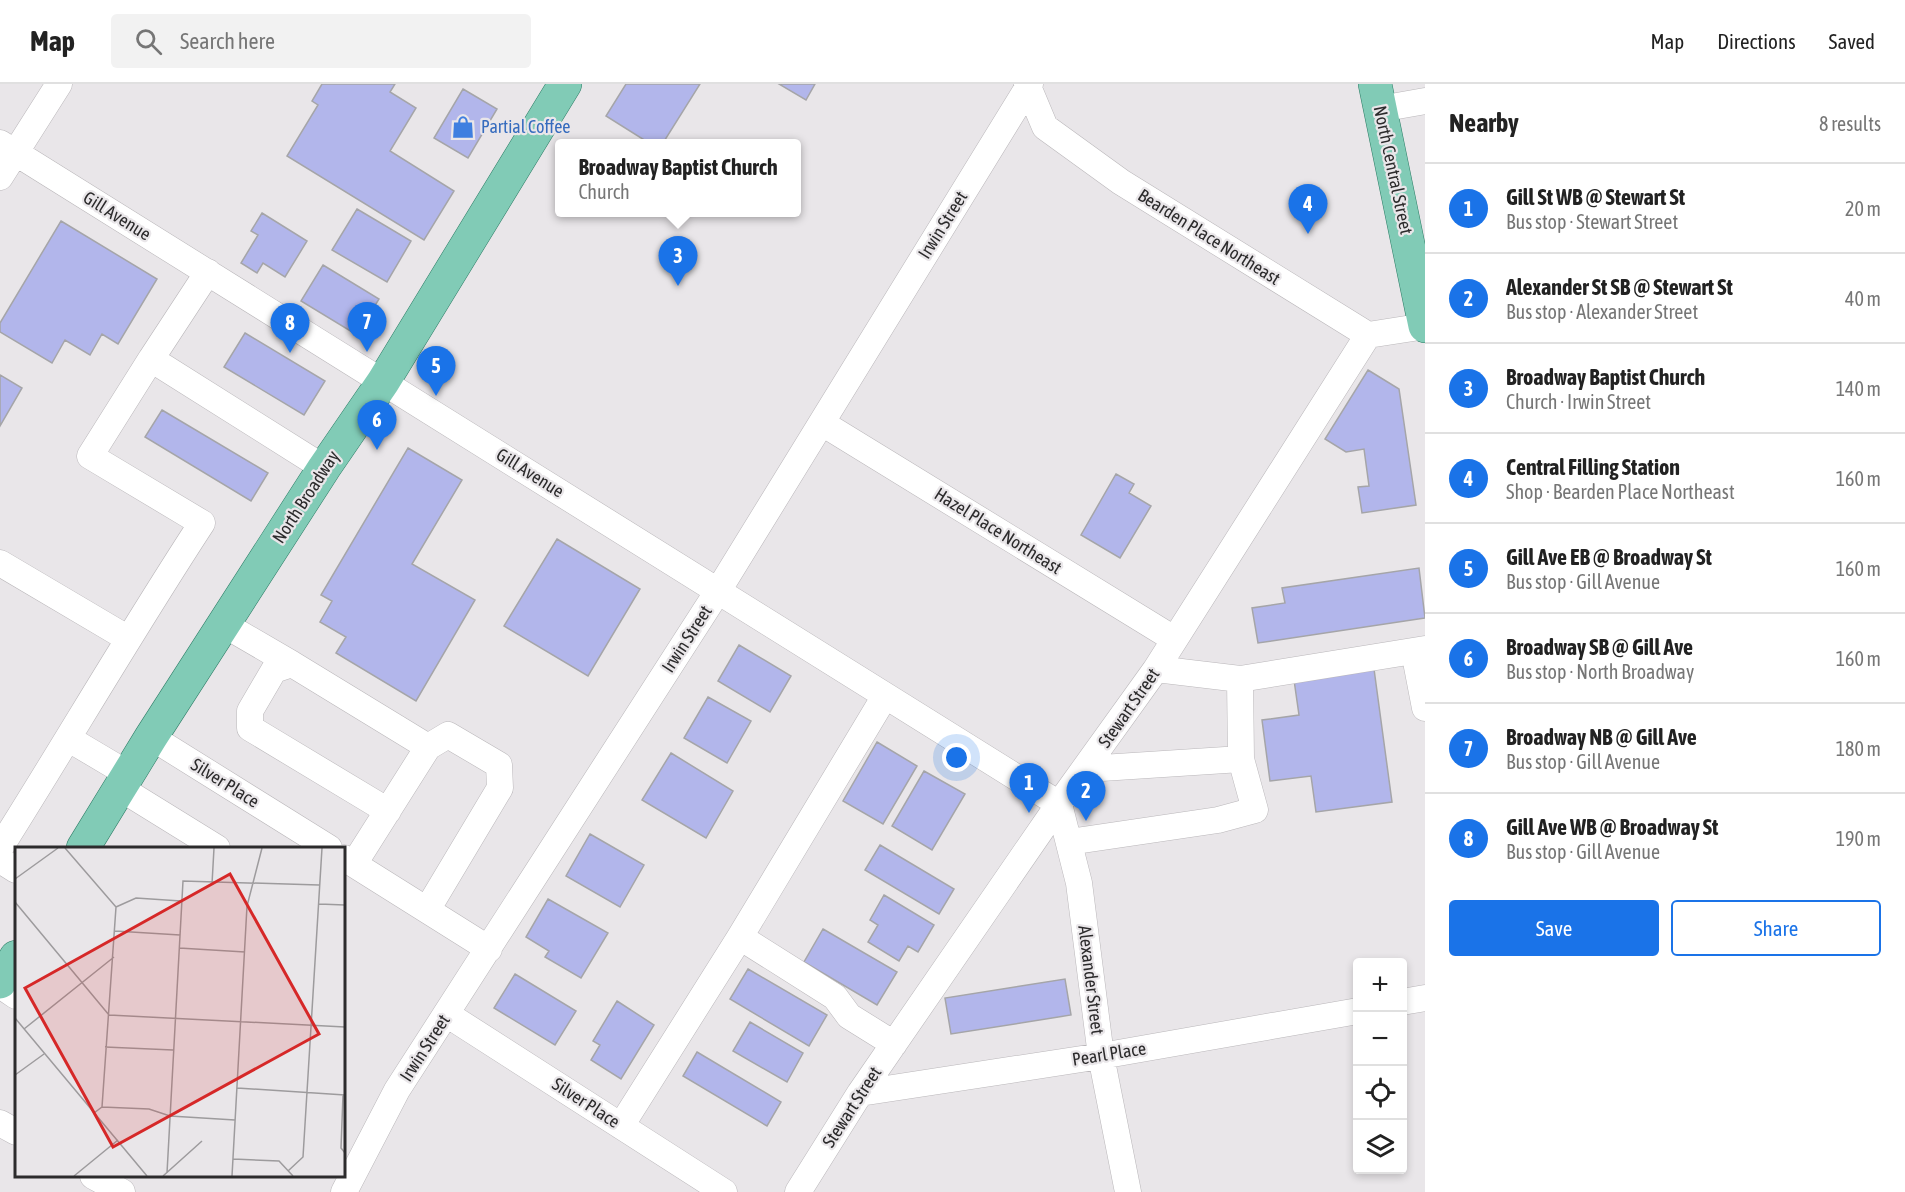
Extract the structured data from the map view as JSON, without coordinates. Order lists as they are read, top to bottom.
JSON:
{
  "streets": {
    "main road": ["North Central Street", "North Broadway"],
    "street": [
      "Gill Avenue",
      "Irwin Street",
      "Bearden Place Northeast",
      "Hazel Place Northeast",
      "Stewart Street",
      "Silver Place",
      "Alexander Street",
      "Pearl Place"
    ]
  },
  "crossings": [
    ["Gill Avenue", "Irwin Street"],
    ["Gill Avenue", "North Broadway"],
    ["Gill Avenue", "Stewart Street"],
    ["Gill Avenue", "Alexander Street"],
    ["Irwin Street", "Bearden Place Northeast"],
    ["Irwin Street", "Hazel Place Northeast"],
    ["Irwin Street", "Silver Place"],
    ["Bearden Place Northeast", "Stewart Street"],
    ["North Broadway", "Silver Place"],
    ["Hazel Place Northeast", "Stewart Street"],
    ["Stewart Street", "Alexander Street"],
    ["Stewart Street", "Pearl Place"],
    ["Alexander Street", "Pearl Place"]
  ],
  "places": {
    "shop": ["Partial Coffee"]
  },
  "page": {
    "header": "Map",
    "search": "Search here",
    "nav": ["Map", "Directions", "Saved"],
    "heading": ["Nearby", "8 results"],
    "popup": ["Broadway Baptist Church", "Church"],
    "list": [
      {
        "mark": "1",
        "name": "Gill St WB @ Stewart St",
        "note": "Bus stop · Stewart Street",
        "value": "20 m"
      },
      {
        "mark": "2",
        "name": "Alexander St SB @ Stewart St",
        "note": "Bus stop · Alexander Street",
        "value": "40 m"
      },
      {
        "mark": "3",
        "name": "Broadway Baptist Church",
        "note": "Church · Irwin Street",
        "value": "140 m"
      },
      {
        "mark": "4",
        "name": "Central Filling Station",
        "note": "Shop · Bearden Place Northeast",
        "value": "160 m"
      },
      {
        "mark": "5",
        "name": "Gill Ave EB @ Broadway St",
        "note": "Bus stop · Gill Avenue",
        "value": "160 m"
      },
      {
        "mark": "6",
        "name": "Broadway SB @ Gill Ave",
        "note": "Bus stop · North Broadway",
        "value": "160 m"
      },
      {
        "mark": "7",
        "name": "Broadway NB @ Gill Ave",
        "note": "Bus stop · Gill Avenue",
        "value": "180 m"
      },
      {
        "mark": "8",
        "name": "Gill Ave WB @ Broadway St",
        "note": "Bus stop · Gill Avenue",
        "value": "190 m"
      }
    ],
    "pins": [
      "4",
      "3",
      "7",
      "8",
      "5",
      "6",
      "1",
      "2"
    ],
    "buttons": ["Save", "Share"],
    "map_buttons": ["+", "−"]
  }
}
